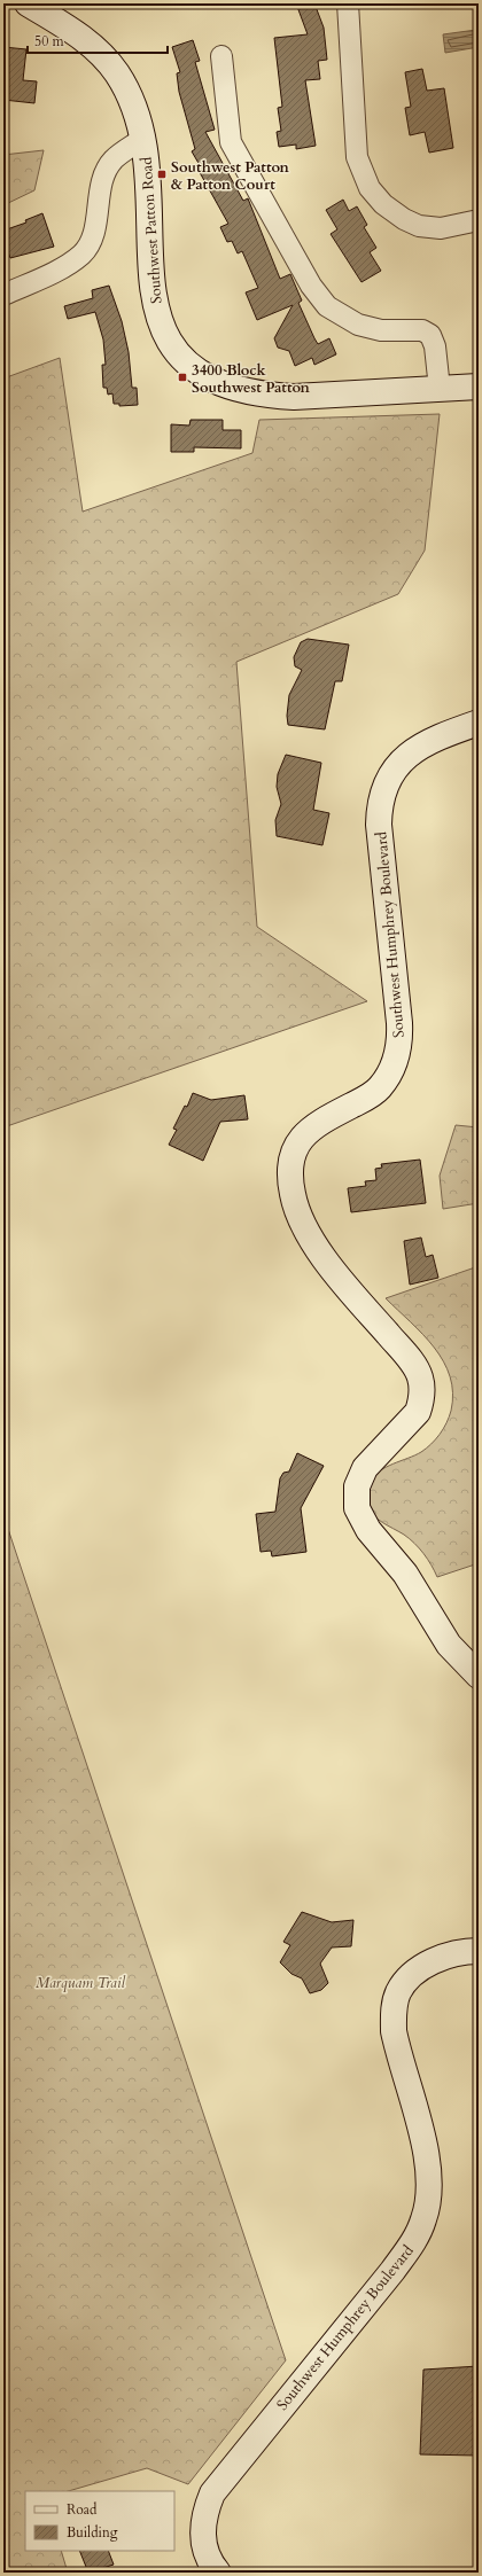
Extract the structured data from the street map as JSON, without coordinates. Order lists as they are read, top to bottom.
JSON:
{
  "streets": {
    "main road": ["Southwest Patton Road", "Southwest Humphrey Boulevard"]
  },
  "parks": ["Marquam Trail"],
  "places": {
    "transit": ["Southwest Patton & Patton Court", "3400 Block Southwest Patton"]
  },
  "legend": ["Road", "Building"],
  "scale_bar": "50 m"
}
